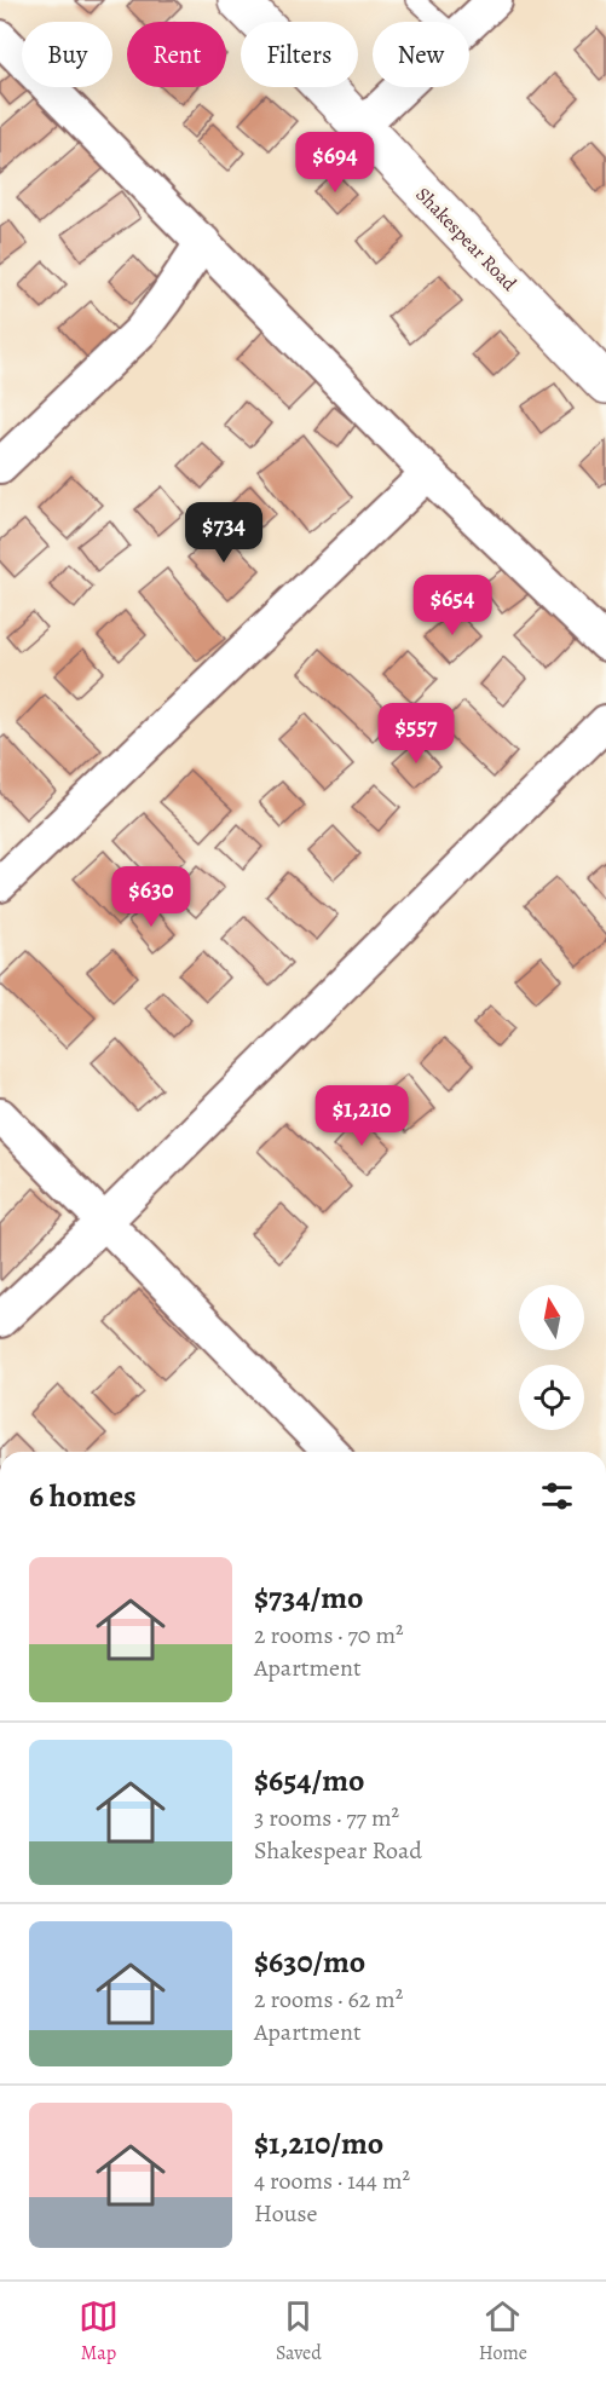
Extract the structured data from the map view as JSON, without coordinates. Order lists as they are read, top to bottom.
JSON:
{
  "streets": {
    "street": ["Shakespear Road"]
  },
  "north": "top",
  "page": {
    "chip": [
      "Buy",
      "Rent",
      "Filters",
      "New"
    ],
    "price": [
      "$694",
      "$734",
      "$654",
      "$557",
      "$630",
      "$1,210"
    ],
    "heading": "6 homes",
    "list": [
      {
        "name": "$734/mo",
        "note": "2 rooms · 70 m² · Apartment"
      },
      {
        "name": "$654/mo",
        "note": "3 rooms · 77 m² · Shakespear Road"
      },
      {
        "name": "$630/mo",
        "note": "2 rooms · 62 m² · Apartment"
      },
      {
        "name": "$1,210/mo",
        "note": "4 rooms · 144 m² · House"
      }
    ],
    "tabs": ["Map", "Saved", "Home"]
  }
}
